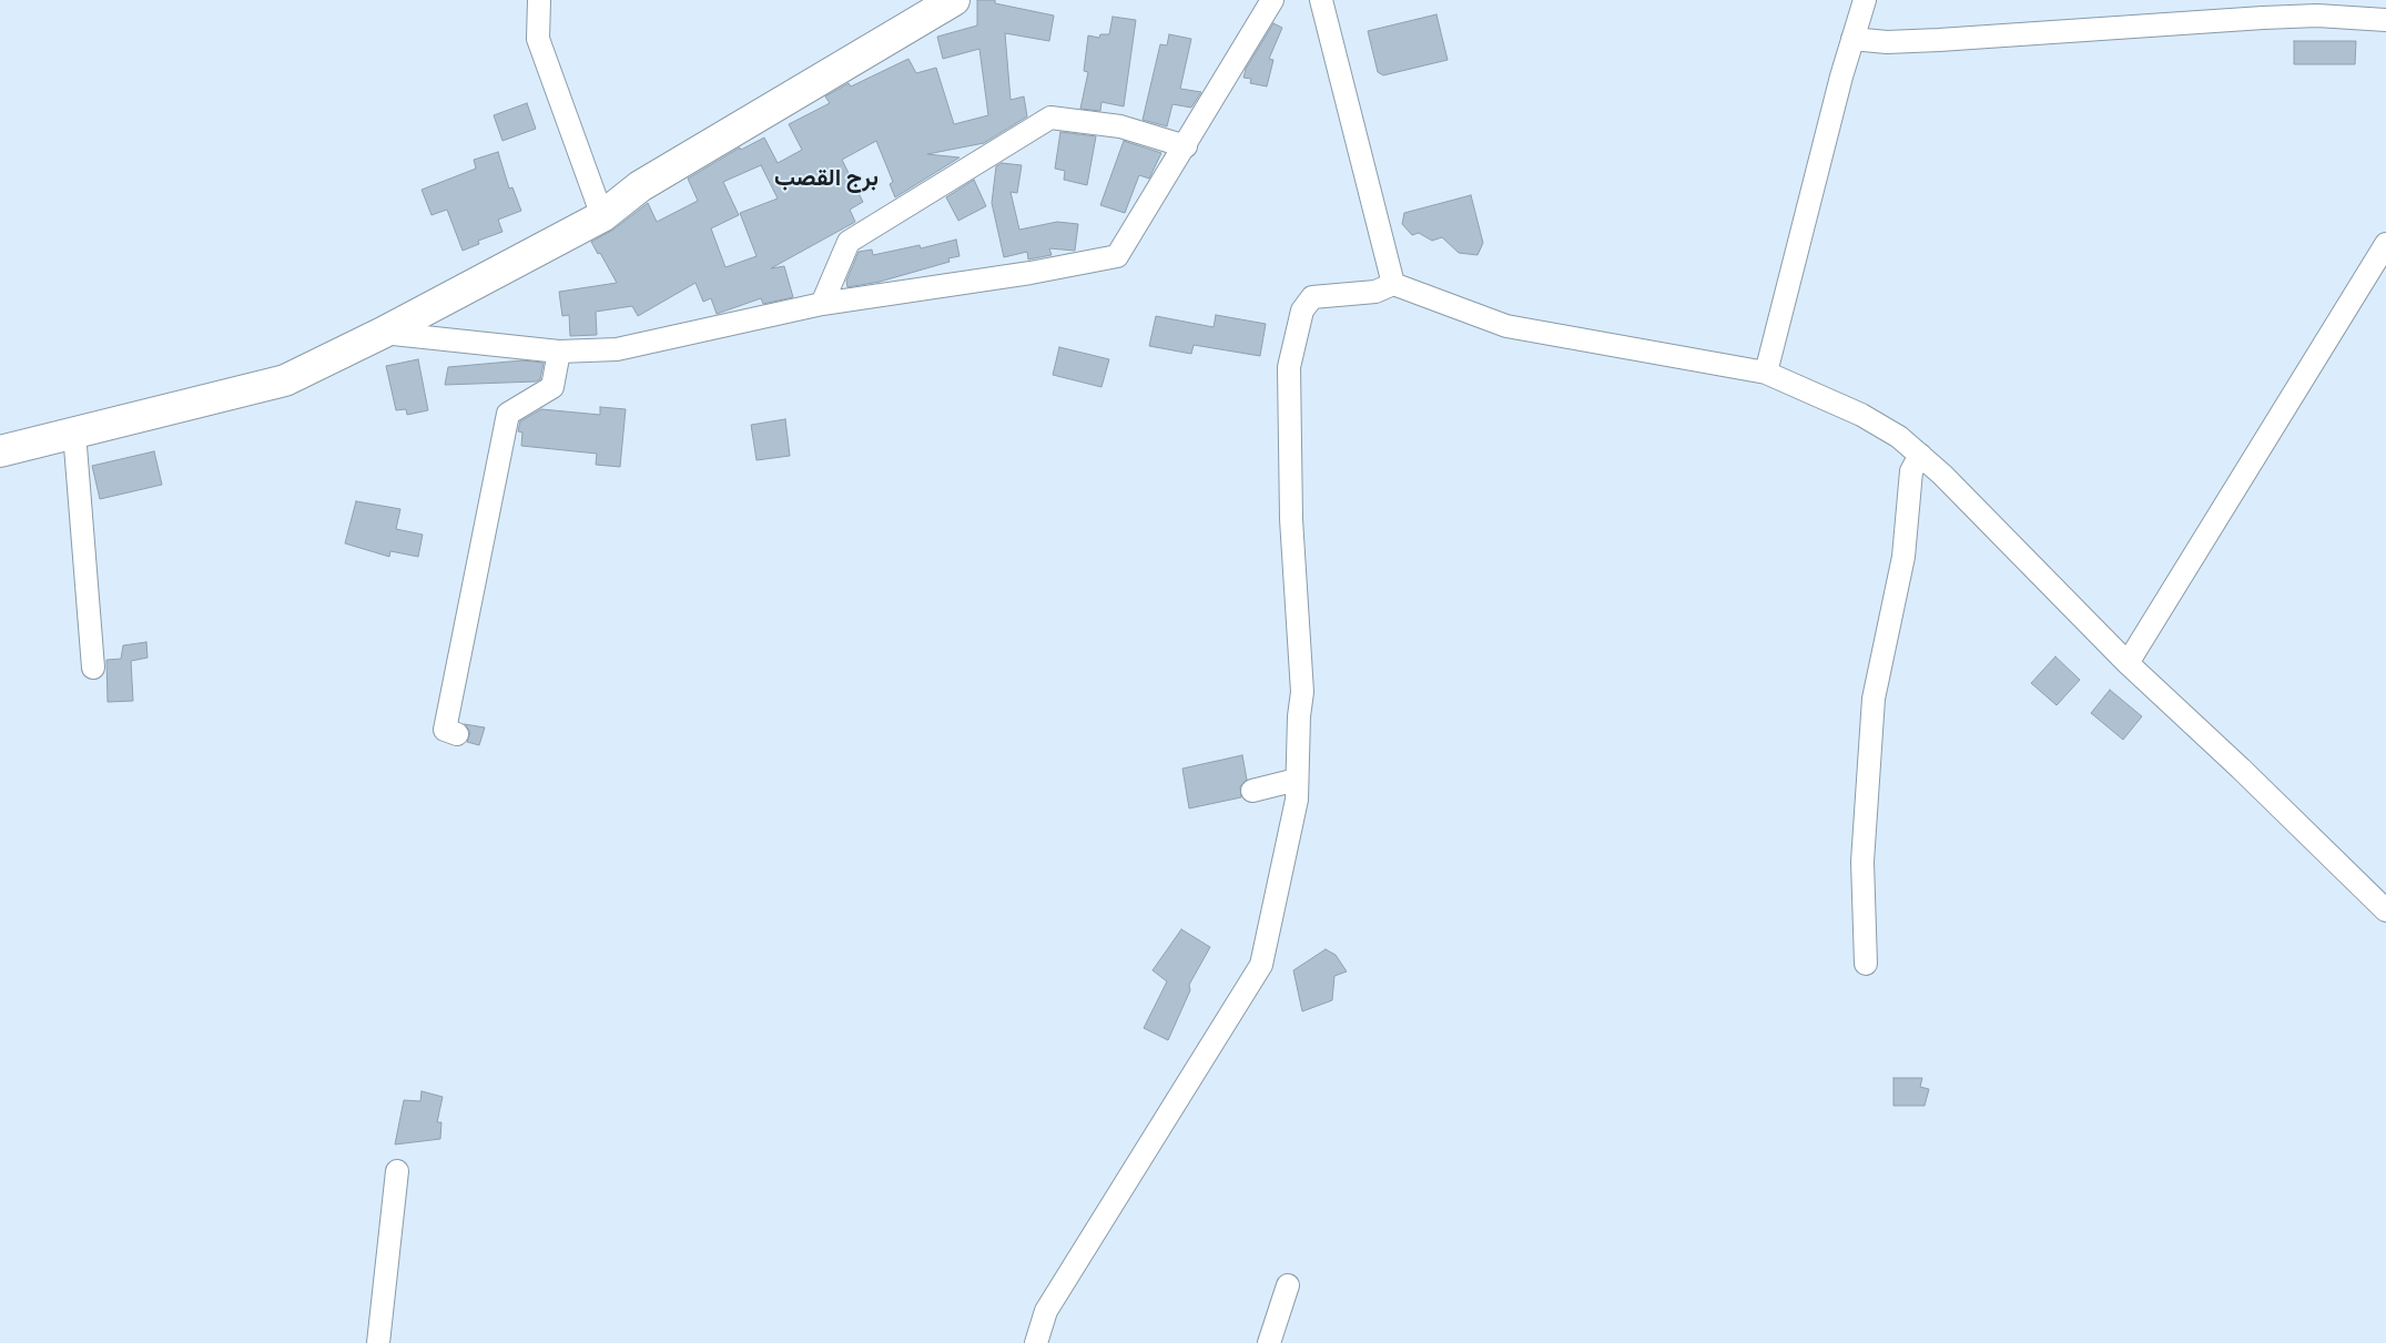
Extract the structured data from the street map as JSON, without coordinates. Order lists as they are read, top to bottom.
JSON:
{
  "districts": ["برج القصب"]
}
